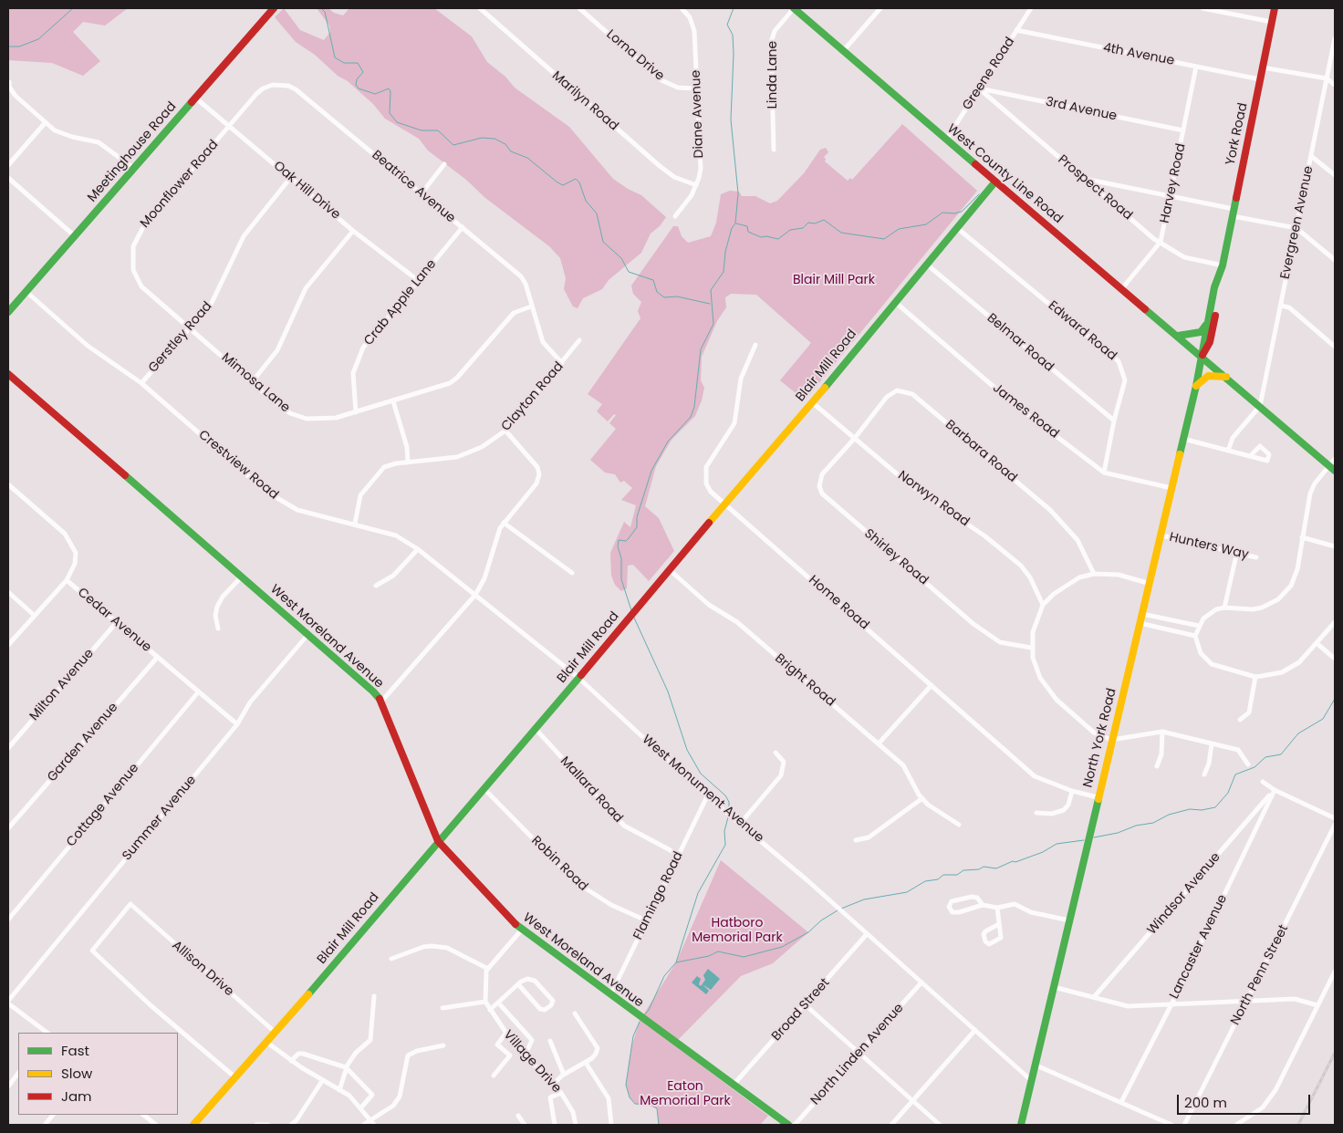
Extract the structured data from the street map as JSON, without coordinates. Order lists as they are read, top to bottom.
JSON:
{
  "streets": {
    "main road": [
      "York Road",
      "Meetinghouse Road",
      "West County Line Road",
      "Blair Mill Road",
      "West Moreland Avenue",
      "North York Road"
    ],
    "street": [
      "4th Avenue",
      "Lorna Drive",
      "Greene Road",
      "Linda Lane",
      "Marilyn Road",
      "3rd Avenue",
      "Diane Avenue",
      "Harvey Road",
      "Moonflower Road",
      "Beatrice Avenue",
      "Prospect Road",
      "Oak Hill Drive",
      "Evergreen Avenue",
      "Crab Apple Lane",
      "Edward Road",
      "Gerstley Road",
      "Belmar Road",
      "Mimosa Lane",
      "Clayton Road",
      "James Road",
      "Barbara Road",
      "Crestview Road",
      "Norwyn Road",
      "Hunters Way",
      "Shirley Road",
      "Home Road",
      "Cedar Avenue",
      "Bright Road",
      "Milton Avenue",
      "Garden Avenue",
      "West Monument Avenue",
      "Mallard Road",
      "Cottage Avenue",
      "Summer Avenue",
      "Robin Road",
      "Windsor Avenue",
      "Flamingo Road",
      "Lancaster Avenue",
      "Allison Drive",
      "North Penn Street",
      "Broad Street",
      "North Linden Avenue",
      "Village Drive"
    ]
  },
  "crossings": [
    ["4th Avenue", "Greene Road"],
    ["4th Avenue", "York Road"],
    ["4th Avenue", "Harvey Road"],
    ["Lorna Drive", "Diane Avenue"],
    ["Greene Road", "3rd Avenue"],
    ["Greene Road", "West County Line Road"],
    ["Greene Road", "Prospect Road"],
    ["Linda Lane", "West County Line Road"],
    ["Marilyn Road", "Diane Avenue"],
    ["3rd Avenue", "Harvey Road"],
    ["3rd Avenue", "Prospect Road"],
    ["York Road", "West County Line Road"],
    ["York Road", "Prospect Road"],
    ["York Road", "North York Road"],
    ["Meetinghouse Road", "Oak Hill Drive"],
    ["Meetinghouse Road", "Crestview Road"],
    ["West County Line Road", "Harvey Road"],
    ["West County Line Road", "Evergreen Avenue"],
    ["West County Line Road", "Blair Mill Road"],
    ["West County Line Road", "North York Road"],
    ["Harvey Road", "Prospect Road"],
    ["Moonflower Road", "Beatrice Avenue"],
    ["Moonflower Road", "Oak Hill Drive"],
    ["Moonflower Road", "Gerstley Road"],
    ["Moonflower Road", "Mimosa Lane"],
    ["Beatrice Avenue", "Oak Hill Drive"],
    ["Beatrice Avenue", "Crab Apple Lane"],
    ["Beatrice Avenue", "Mimosa Lane"],
    ["Beatrice Avenue", "Clayton Road"],
    ["Oak Hill Drive", "Crab Apple Lane"],
    ["Oak Hill Drive", "Gerstley Road"],
    ["Crab Apple Lane", "Mimosa Lane"],
    ["Edward Road", "Belmar Road"],
    ["Edward Road", "Blair Mill Road"],
    ["Edward Road", "James Road"],
    ["Gerstley Road", "Mimosa Lane"],
    ["Gerstley Road", "Crestview Road"],
    ["Belmar Road", "Blair Mill Road"],
    ["Blair Mill Road", "James Road"],
    ["Blair Mill Road", "Norwyn Road"],
    ["Blair Mill Road", "Home Road"],
    ["Blair Mill Road", "West Moreland Avenue"],
    ["Blair Mill Road", "Bright Road"],
    ["Blair Mill Road", "West Monument Avenue"],
    ["Blair Mill Road", "Mallard Road"],
    ["Blair Mill Road", "Robin Road"],
    ["Blair Mill Road", "Allison Drive"],
    ["Clayton Road", "Crestview Road"],
    ["James Road", "North York Road"],
    ["Barbara Road", "Norwyn Road"],
    ["Barbara Road", "Shirley Road"],
    ["Crestview Road", "West Monument Avenue"],
    ["Norwyn Road", "Shirley Road"],
    ["Hunters Way", "North York Road"],
    ["Home Road", "North York Road"],
    ["Cedar Avenue", "Milton Avenue"],
    ["Cedar Avenue", "Garden Avenue"],
    ["Cedar Avenue", "Cottage Avenue"],
    ["Cedar Avenue", "Summer Avenue"],
    ["West Moreland Avenue", "Summer Avenue"],
    ["West Moreland Avenue", "Flamingo Road"],
    ["West Moreland Avenue", "Broad Street"],
    ["North York Road", "West Monument Avenue"],
    ["West Monument Avenue", "Flamingo Road"],
    ["West Monument Avenue", "Broad Street"],
    ["West Monument Avenue", "North Linden Avenue"],
    ["Mallard Road", "Flamingo Road"],
    ["Robin Road", "Flamingo Road"],
    ["Windsor Avenue", "Lancaster Avenue"]
  ],
  "parks": ["Blair Mill Park", "Hatboro Memorial Park", "Eaton Memorial Park"],
  "legend": ["Fast", "Slow", "Jam"],
  "scale_bar": "200 m"
}
